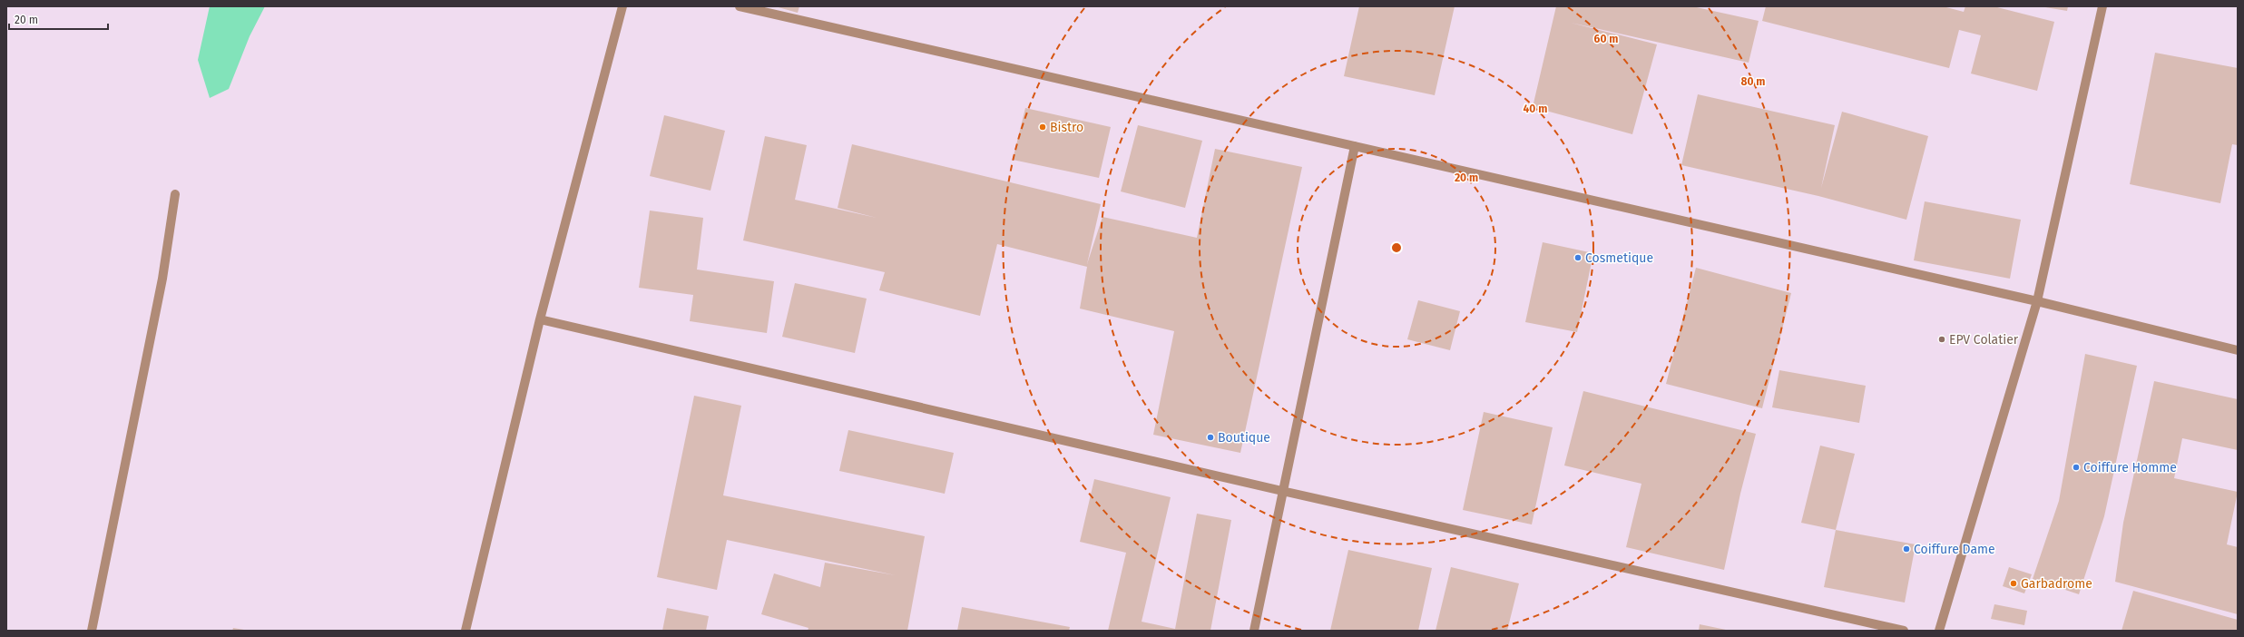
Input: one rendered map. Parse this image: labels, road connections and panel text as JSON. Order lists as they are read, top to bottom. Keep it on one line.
{"places":["Bistro","Cosmetique","EPV Colatier","Boutique","Coiffure Homme","Coiffure Dame","Garbadrome"],"scale_bar":"20 m","rings":["60 m","80 m","40 m","20 m"]}
